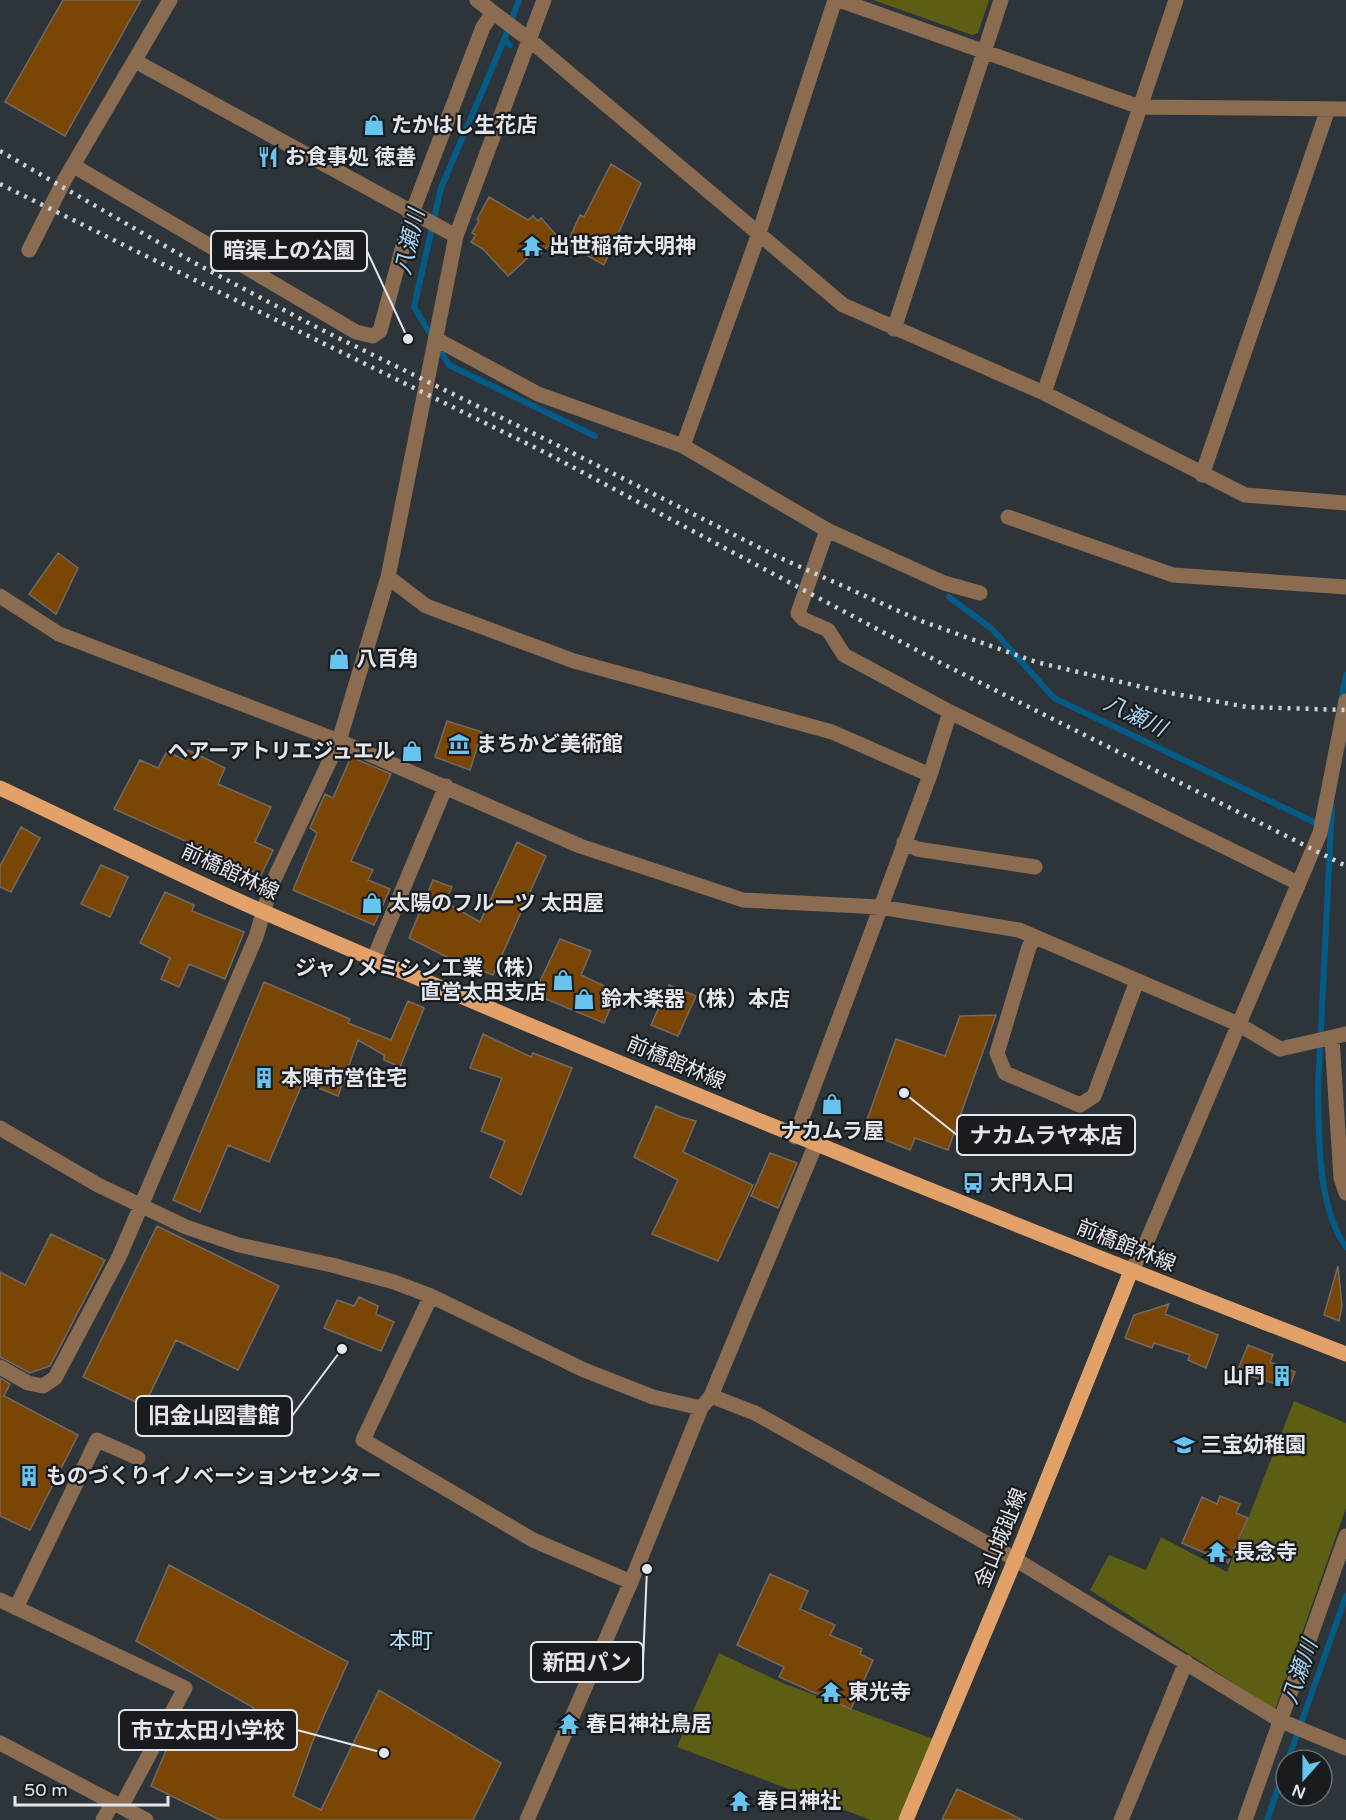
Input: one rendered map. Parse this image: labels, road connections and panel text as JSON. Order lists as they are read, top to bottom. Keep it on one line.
{"streets":{"main road":["前橋館林線","金山城趾線"]},"crossings":[["前橋館林線","金山城趾線"]],"districts":["本町"],"water":["八瀬川"],"places":{"shop":["たかはし生花店","八百角","ヘアーアトリエジュエル","太陽のフルーツ 太田屋","ジャノメミシン工業（株） 直営太田支店","鈴木楽器（株）本店","ナカムラ屋"],"restaurant":["お食事処 徳善"],"temple":["出世稲荷大明神","長念寺","東光寺","春日神社鳥居","春日神社"],"other":["暗渠上の公園","ナカムラヤ本店","旧金山図書館","新田パン","市立太田小学校"],"museum":["まちかど美術館"],"building":["本陣市営住宅","山門","ものづくりイノベーションセンター"],"bus stop":["大門入口"],"school or university":["三宝幼稚園"]},"scale_bar":"50 m","north":"bottom"}
